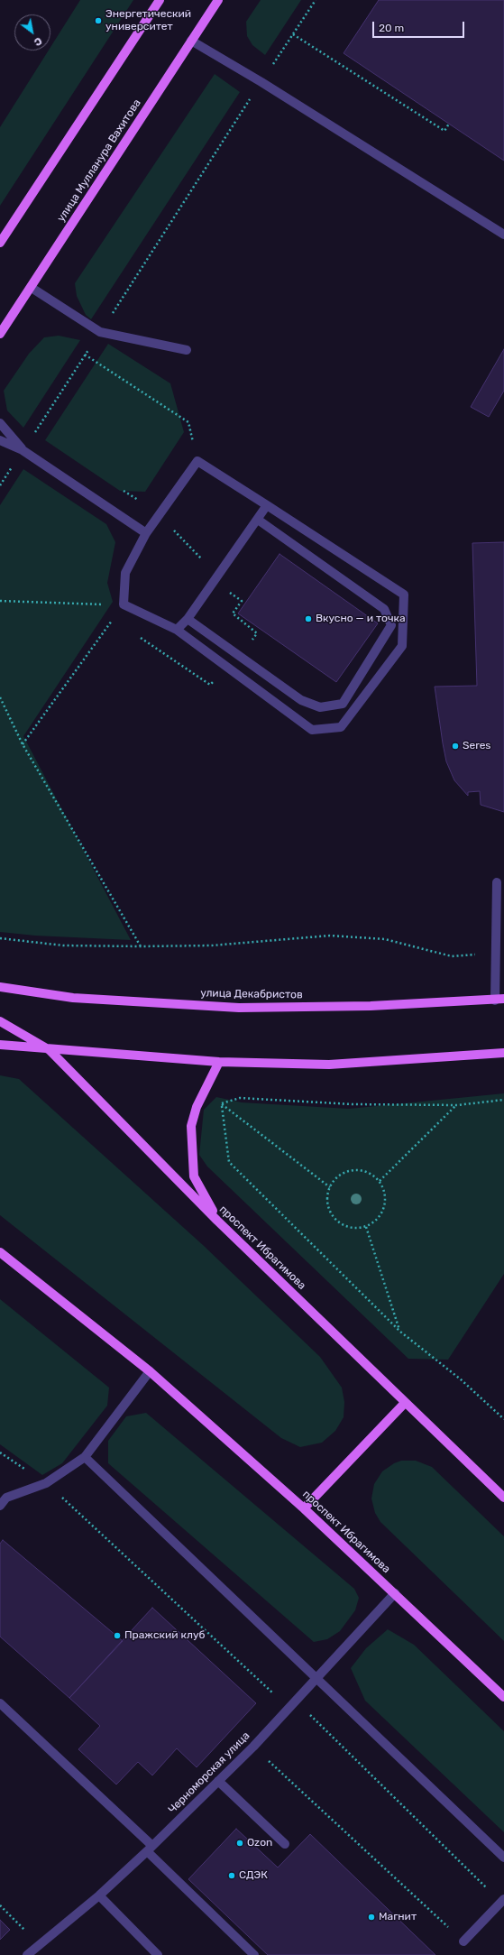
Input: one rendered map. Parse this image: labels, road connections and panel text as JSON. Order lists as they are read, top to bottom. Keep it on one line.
{"streets":{"main road":["улица Мулланура Вахитова","улица Декабристов","проспект Ибрагимова"],"street":["Черноморская улица"]},"crossings":[["проспект Ибрагимова","Черноморская улица"]],"places":["Энергетический университет","Вкусно — и точка","Seres","Пражский клуб","Ozon","СДЭК","Магнит"],"scale_bar":"20 m","north":"bottom right"}
